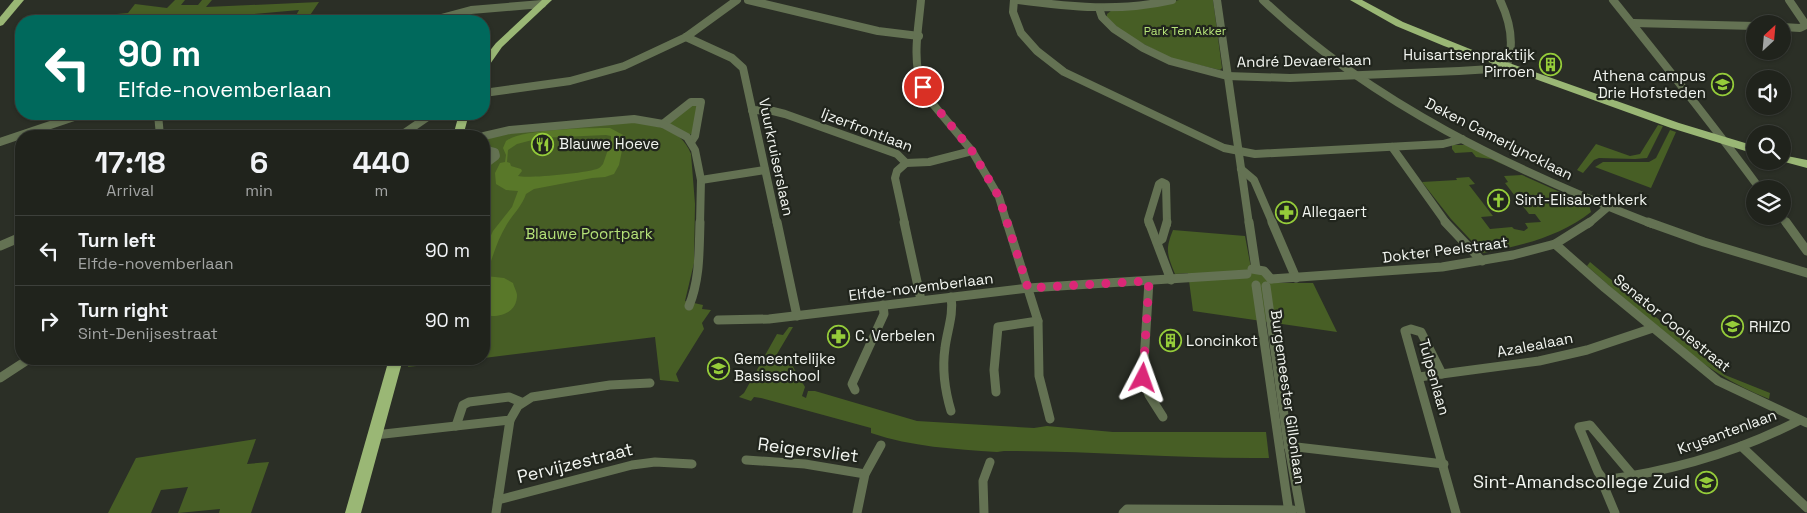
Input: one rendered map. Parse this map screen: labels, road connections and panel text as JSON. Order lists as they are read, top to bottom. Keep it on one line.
{"streets":{"street":["André Devaerelaan","Ijzerfrontlaan","Deken Camerlyncklaan","Vuurkruiserslaan","Dokter Peelstraat","Elfde-novemberlaan","Senator Coolestraat","Azalealaan","Tulpenlaan","Burgemeester Gillonlaan","Krysantenlaan","Reigersvliet","Pervijzestraat"]},"crossings":[["André Devaerelaan","Deken Camerlyncklaan"],["Ijzerfrontlaan","Vuurkruiserslaan"],["Deken Camerlyncklaan","Dokter Peelstraat"],["Vuurkruiserslaan","Elfde-novemberlaan"],["Dokter Peelstraat","Senator Coolestraat"],["Dokter Peelstraat","Burgemeester Gillonlaan"],["Senator Coolestraat","Azalealaan"],["Senator Coolestraat","Krysantenlaan"],["Azalealaan","Tulpenlaan"]],"parks":["Park Ten Akker","Blauwe Poortpark"],"places":{"building":["Huisartsenpraktijk Pirroen","Loncinkot"],"school or university":["Athena campus Drie Hofsteden","RHIZO","Gemeentelijke Basisschool","Sint-Amandscollege Zuid"],"restaurant":["Blauwe Hoeve"],"church":["Sint-Elisabethkerk"],"pharmacy":["Allegaert","C. Verbelen"]},"north":"top right","page":{"turn":["90 m","Elfde-novemberlaan"],"eta":["17:18","Arrival","6","min","440","m"],"list":[{"name":"Turn left","note":"Elfde-novemberlaan","value":"90 m"},{"name":"Turn right","note":"Sint-Denijsestraat","value":"90 m"}]}}
